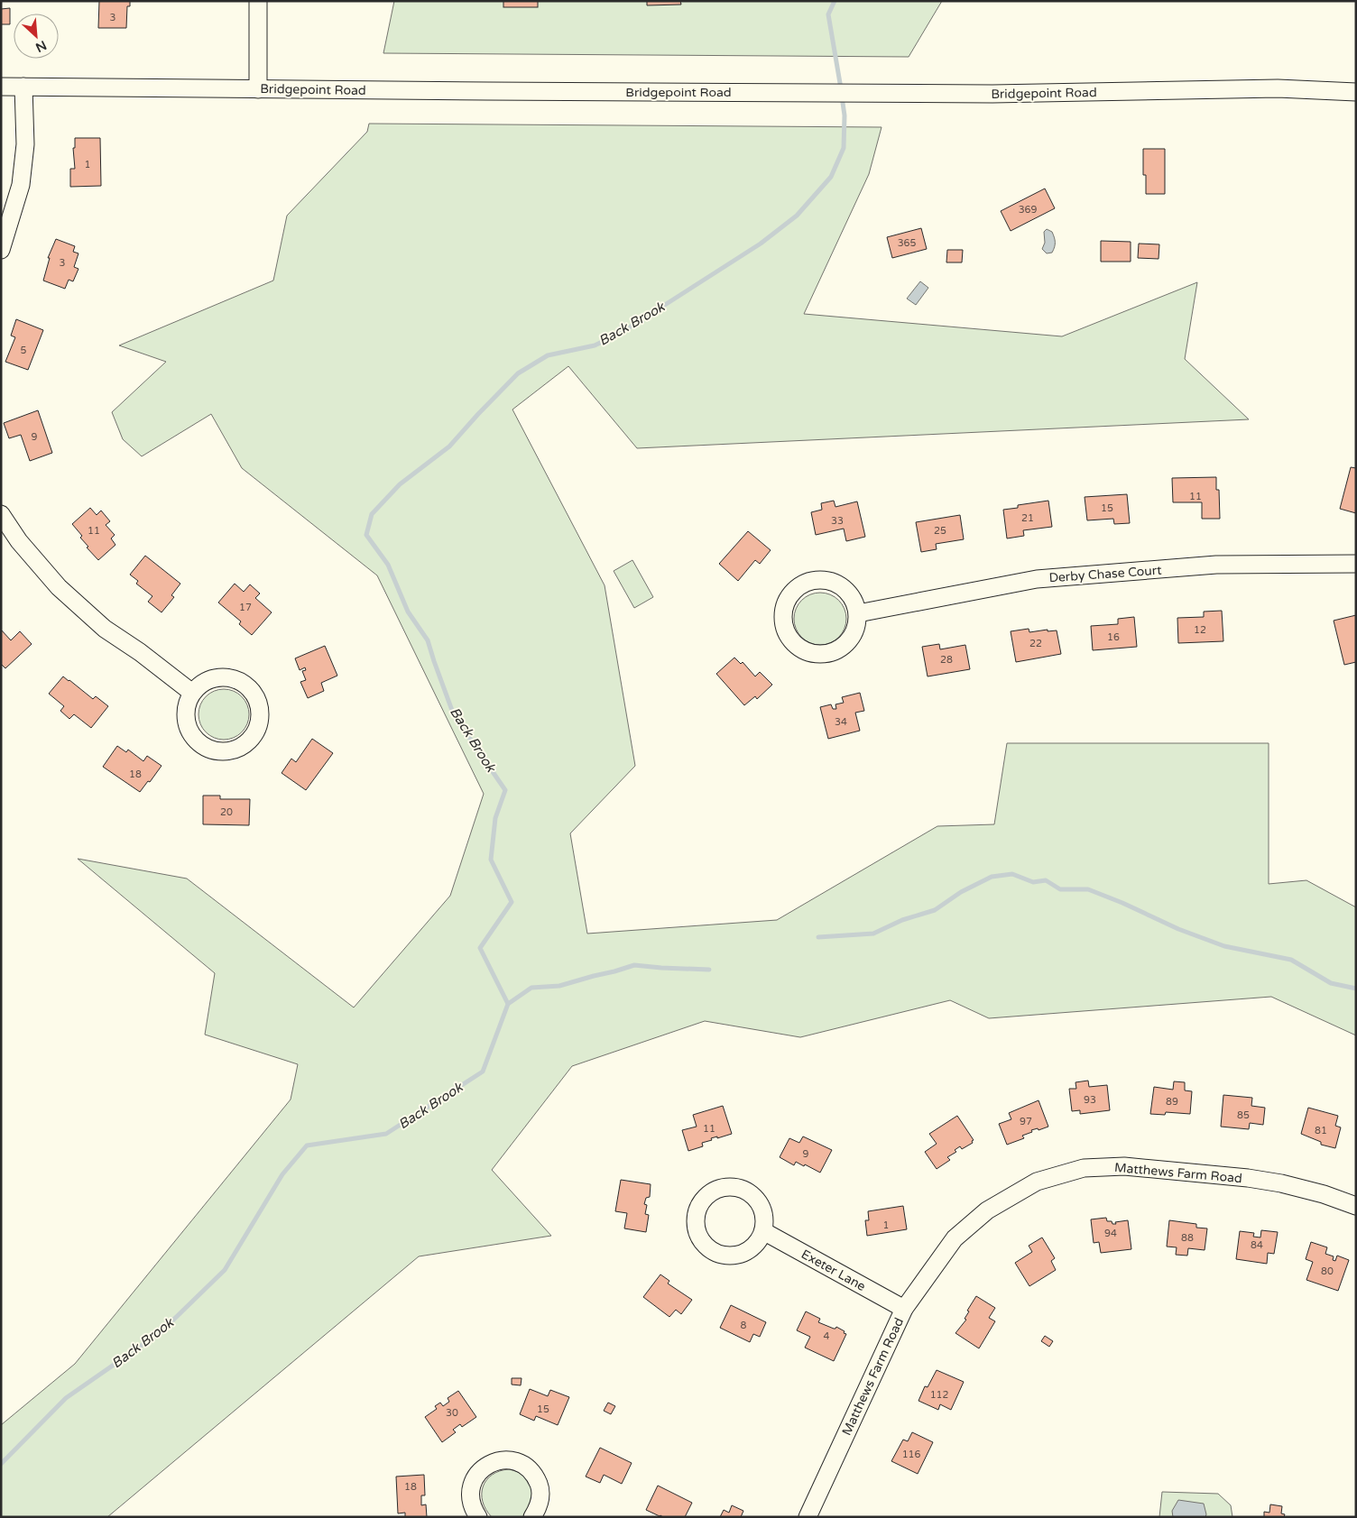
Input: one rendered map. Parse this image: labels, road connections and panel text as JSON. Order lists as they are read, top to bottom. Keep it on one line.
{"streets":{"street":["Bridgepoint Road","Derby Chase Court","Matthews Farm Road","Exeter Lane"]},"crossings":[["Matthews Farm Road","Exeter Lane"]],"water":["Back Brook"],"house_numbers":["3","1","369","365","3","5","9","11","15","21","33","11","25","17","12","16","22","28","34","18","20","93","89","85","97","11","81","9","1","94","88","84","80","8","4","112","15","30","116","18"],"north":"bottom right"}
